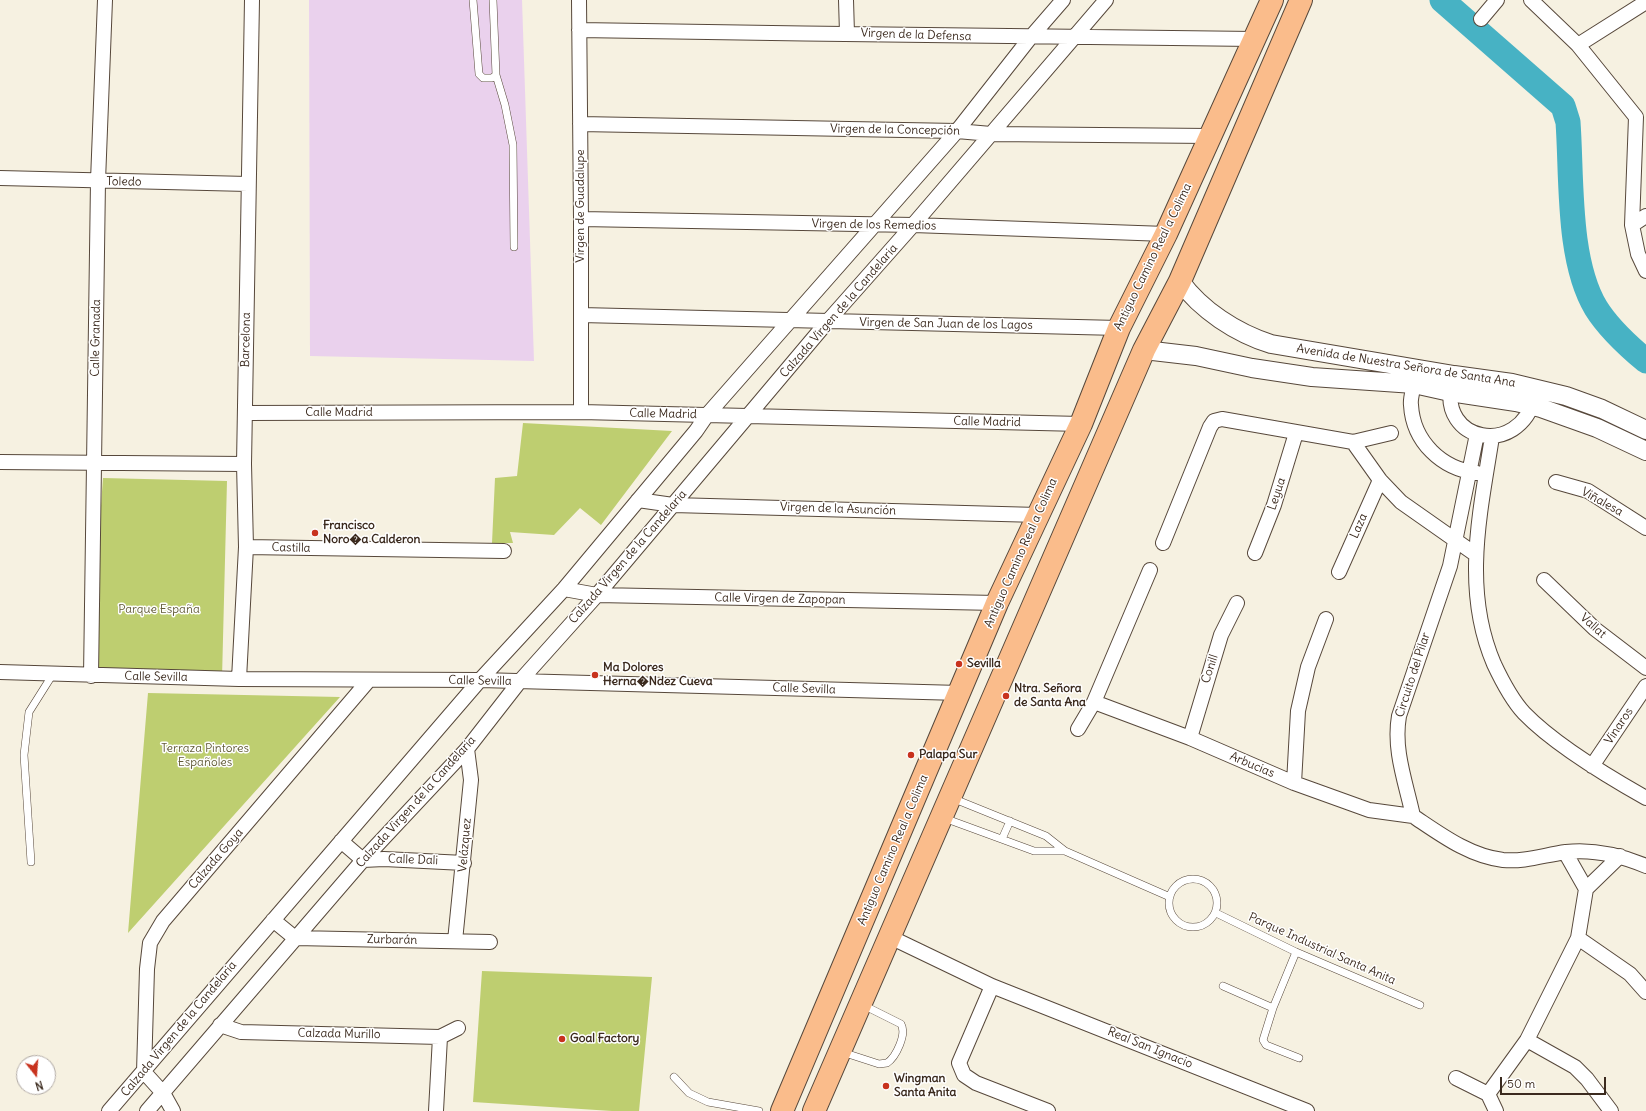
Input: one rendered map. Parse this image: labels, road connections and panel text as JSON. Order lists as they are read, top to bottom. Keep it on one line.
{"streets":{"main road":["Antiguo Camino Real a Colima"],"street":["Virgen de la Defensa","Virgen de la Concepción","Toledo","Virgen de Guadalupe","Virgen de los Remedios","Calzada Virgen de la Candelaria","Virgen de San Juan de los Lagos","Calle Granada","Barcelona","Avenida de Nuestra Señora de Santa Ana","Calle Madrid","Leyua","Viñalesa","Virgen de la Asunción","Laza","Castilla","Calle Virgen de Zapopan","Vallat","Conill","Circuito del Pilar","Calle Sevilla","Vinaros","Arbucias","Velázquez","Calzada Goya","Calle Dali","Zurbarán","Calzada Murillo","Real San Ignacio"],"lane":["Parque Industrial Santa Anita"]},"crossings":[["Virgen de la Defensa","Virgen de Guadalupe"],["Virgen de la Defensa","Antiguo Camino Real a Colima"],["Virgen de la Defensa","Calzada Virgen de la Candelaria"],["Virgen de la Concepción","Virgen de Guadalupe"],["Virgen de la Concepción","Antiguo Camino Real a Colima"],["Virgen de la Concepción","Calzada Virgen de la Candelaria"],["Toledo","Calle Granada"],["Toledo","Barcelona"],["Virgen de Guadalupe","Virgen de los Remedios"],["Virgen de Guadalupe","Virgen de San Juan de los Lagos"],["Virgen de Guadalupe","Calle Madrid"],["Virgen de los Remedios","Antiguo Camino Real a Colima"],["Virgen de los Remedios","Calzada Virgen de la Candelaria"],["Antiguo Camino Real a Colima","Virgen de San Juan de los Lagos"],["Antiguo Camino Real a Colima","Calle Madrid"],["Antiguo Camino Real a Colima","Virgen de la Asunción"],["Antiguo Camino Real a Colima","Calle Virgen de Zapopan"],["Antiguo Camino Real a Colima","Calle Sevilla"],["Calzada Virgen de la Candelaria","Virgen de San Juan de los Lagos"],["Calzada Virgen de la Candelaria","Calle Madrid"],["Calzada Virgen de la Candelaria","Virgen de la Asunción"],["Calzada Virgen de la Candelaria","Calle Virgen de Zapopan"],["Calzada Virgen de la Candelaria","Calle Sevilla"],["Calzada Virgen de la Candelaria","Velázquez"],["Calzada Virgen de la Candelaria","Calzada Goya"],["Calzada Virgen de la Candelaria","Calle Dali"],["Calzada Virgen de la Candelaria","Zurbarán"],["Calzada Virgen de la Candelaria","Calzada Murillo"],["Calle Granada","Calle Sevilla"],["Barcelona","Calle Madrid"],["Barcelona","Castilla"],["Barcelona","Calle Sevilla"],["Conill","Arbucias"],["Circuito del Pilar","Arbucias"],["Calle Sevilla","Calzada Goya"],["Velázquez","Calle Dali"],["Velázquez","Zurbarán"]],"parks":["Parque España","Terraza Pintores Españoles"],"places":["Francisco Noro�a Calderon","Sevilla","Ma Dolores Herna�Ndez Cueva","Ntra. Señora de Santa Ana","Palapa Sur","Goal Factory","Wingman Santa Anita"],"scale_bar":"50 m","north":"bottom"}
